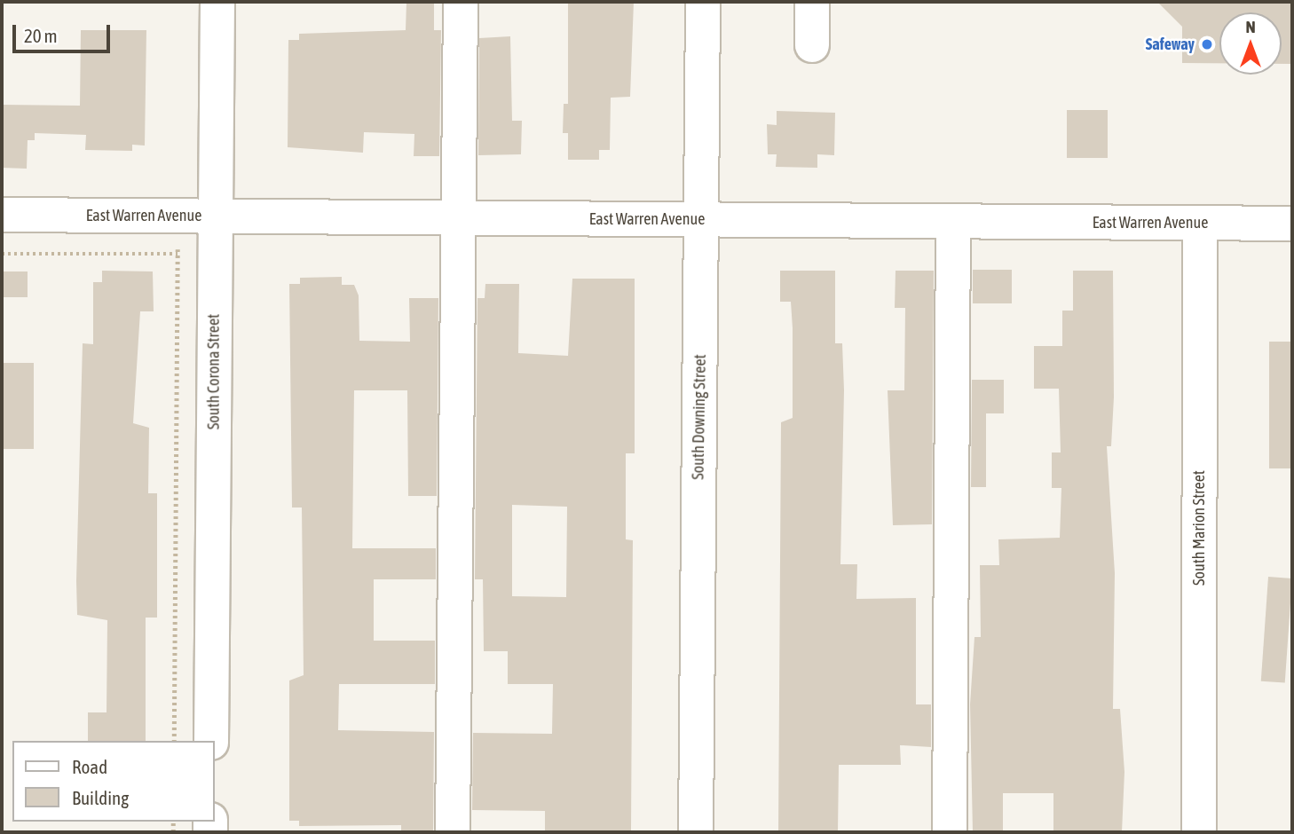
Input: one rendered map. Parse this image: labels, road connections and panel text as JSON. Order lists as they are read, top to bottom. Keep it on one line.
{"streets":{"street":["East Warren Avenue","South Corona Street","South Downing Street","South Marion Street"]},"crossings":[["East Warren Avenue","South Corona Street"],["East Warren Avenue","South Downing Street"],["East Warren Avenue","South Marion Street"]],"places":["Safeway"],"legend":["Road","Building"],"scale_bar":"20 m","north":"top"}
